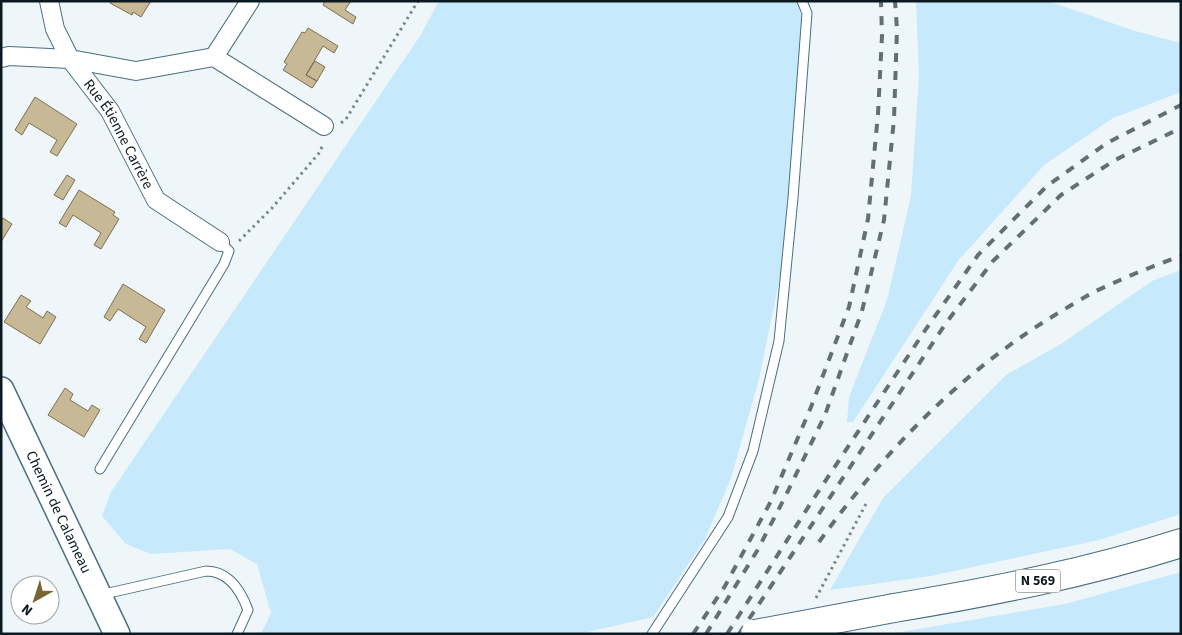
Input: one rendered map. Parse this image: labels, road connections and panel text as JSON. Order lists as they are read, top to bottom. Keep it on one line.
{"streets":{"main road":["Chemin de Calameau","N 569"],"street":["Rue Étienne Carrère"]},"north":"bottom left"}
